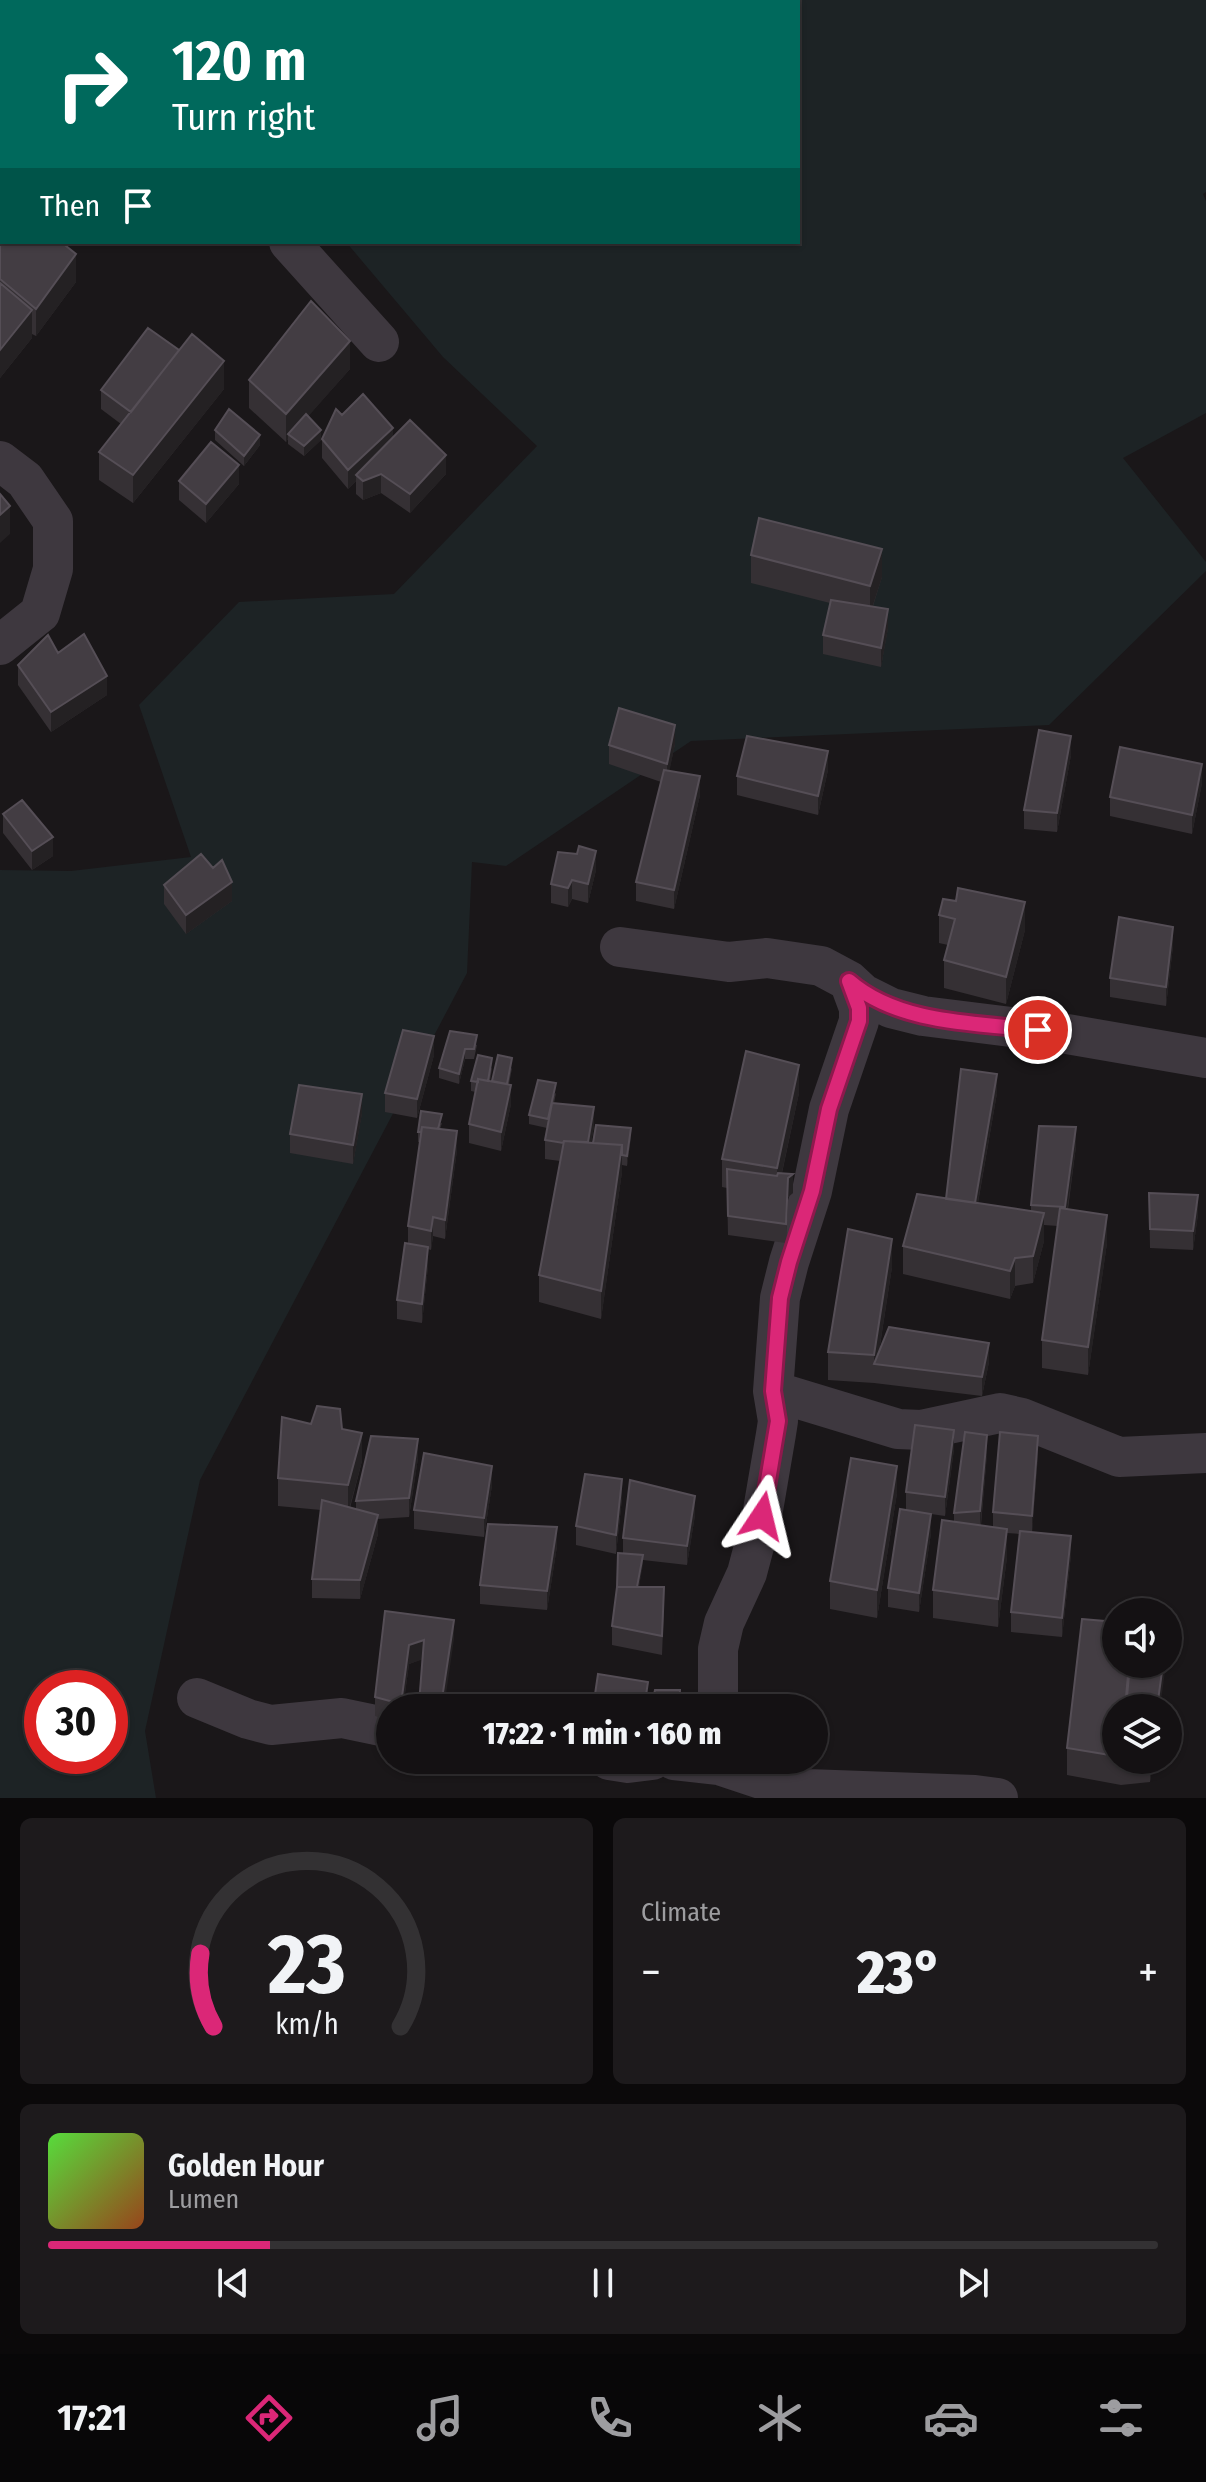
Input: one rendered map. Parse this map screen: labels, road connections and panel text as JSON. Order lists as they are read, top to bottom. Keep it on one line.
{"page":{"turn":["120 m","Turn right"],"then":"Then","limit":"30","trip":"17:22 · 1 min · 160 m","tile":"Climate","heat":["−","23°","+"],"song":["Golden Hour","Lumen"],"tabs":"17:21","gauge":["23","km/h"]}}
